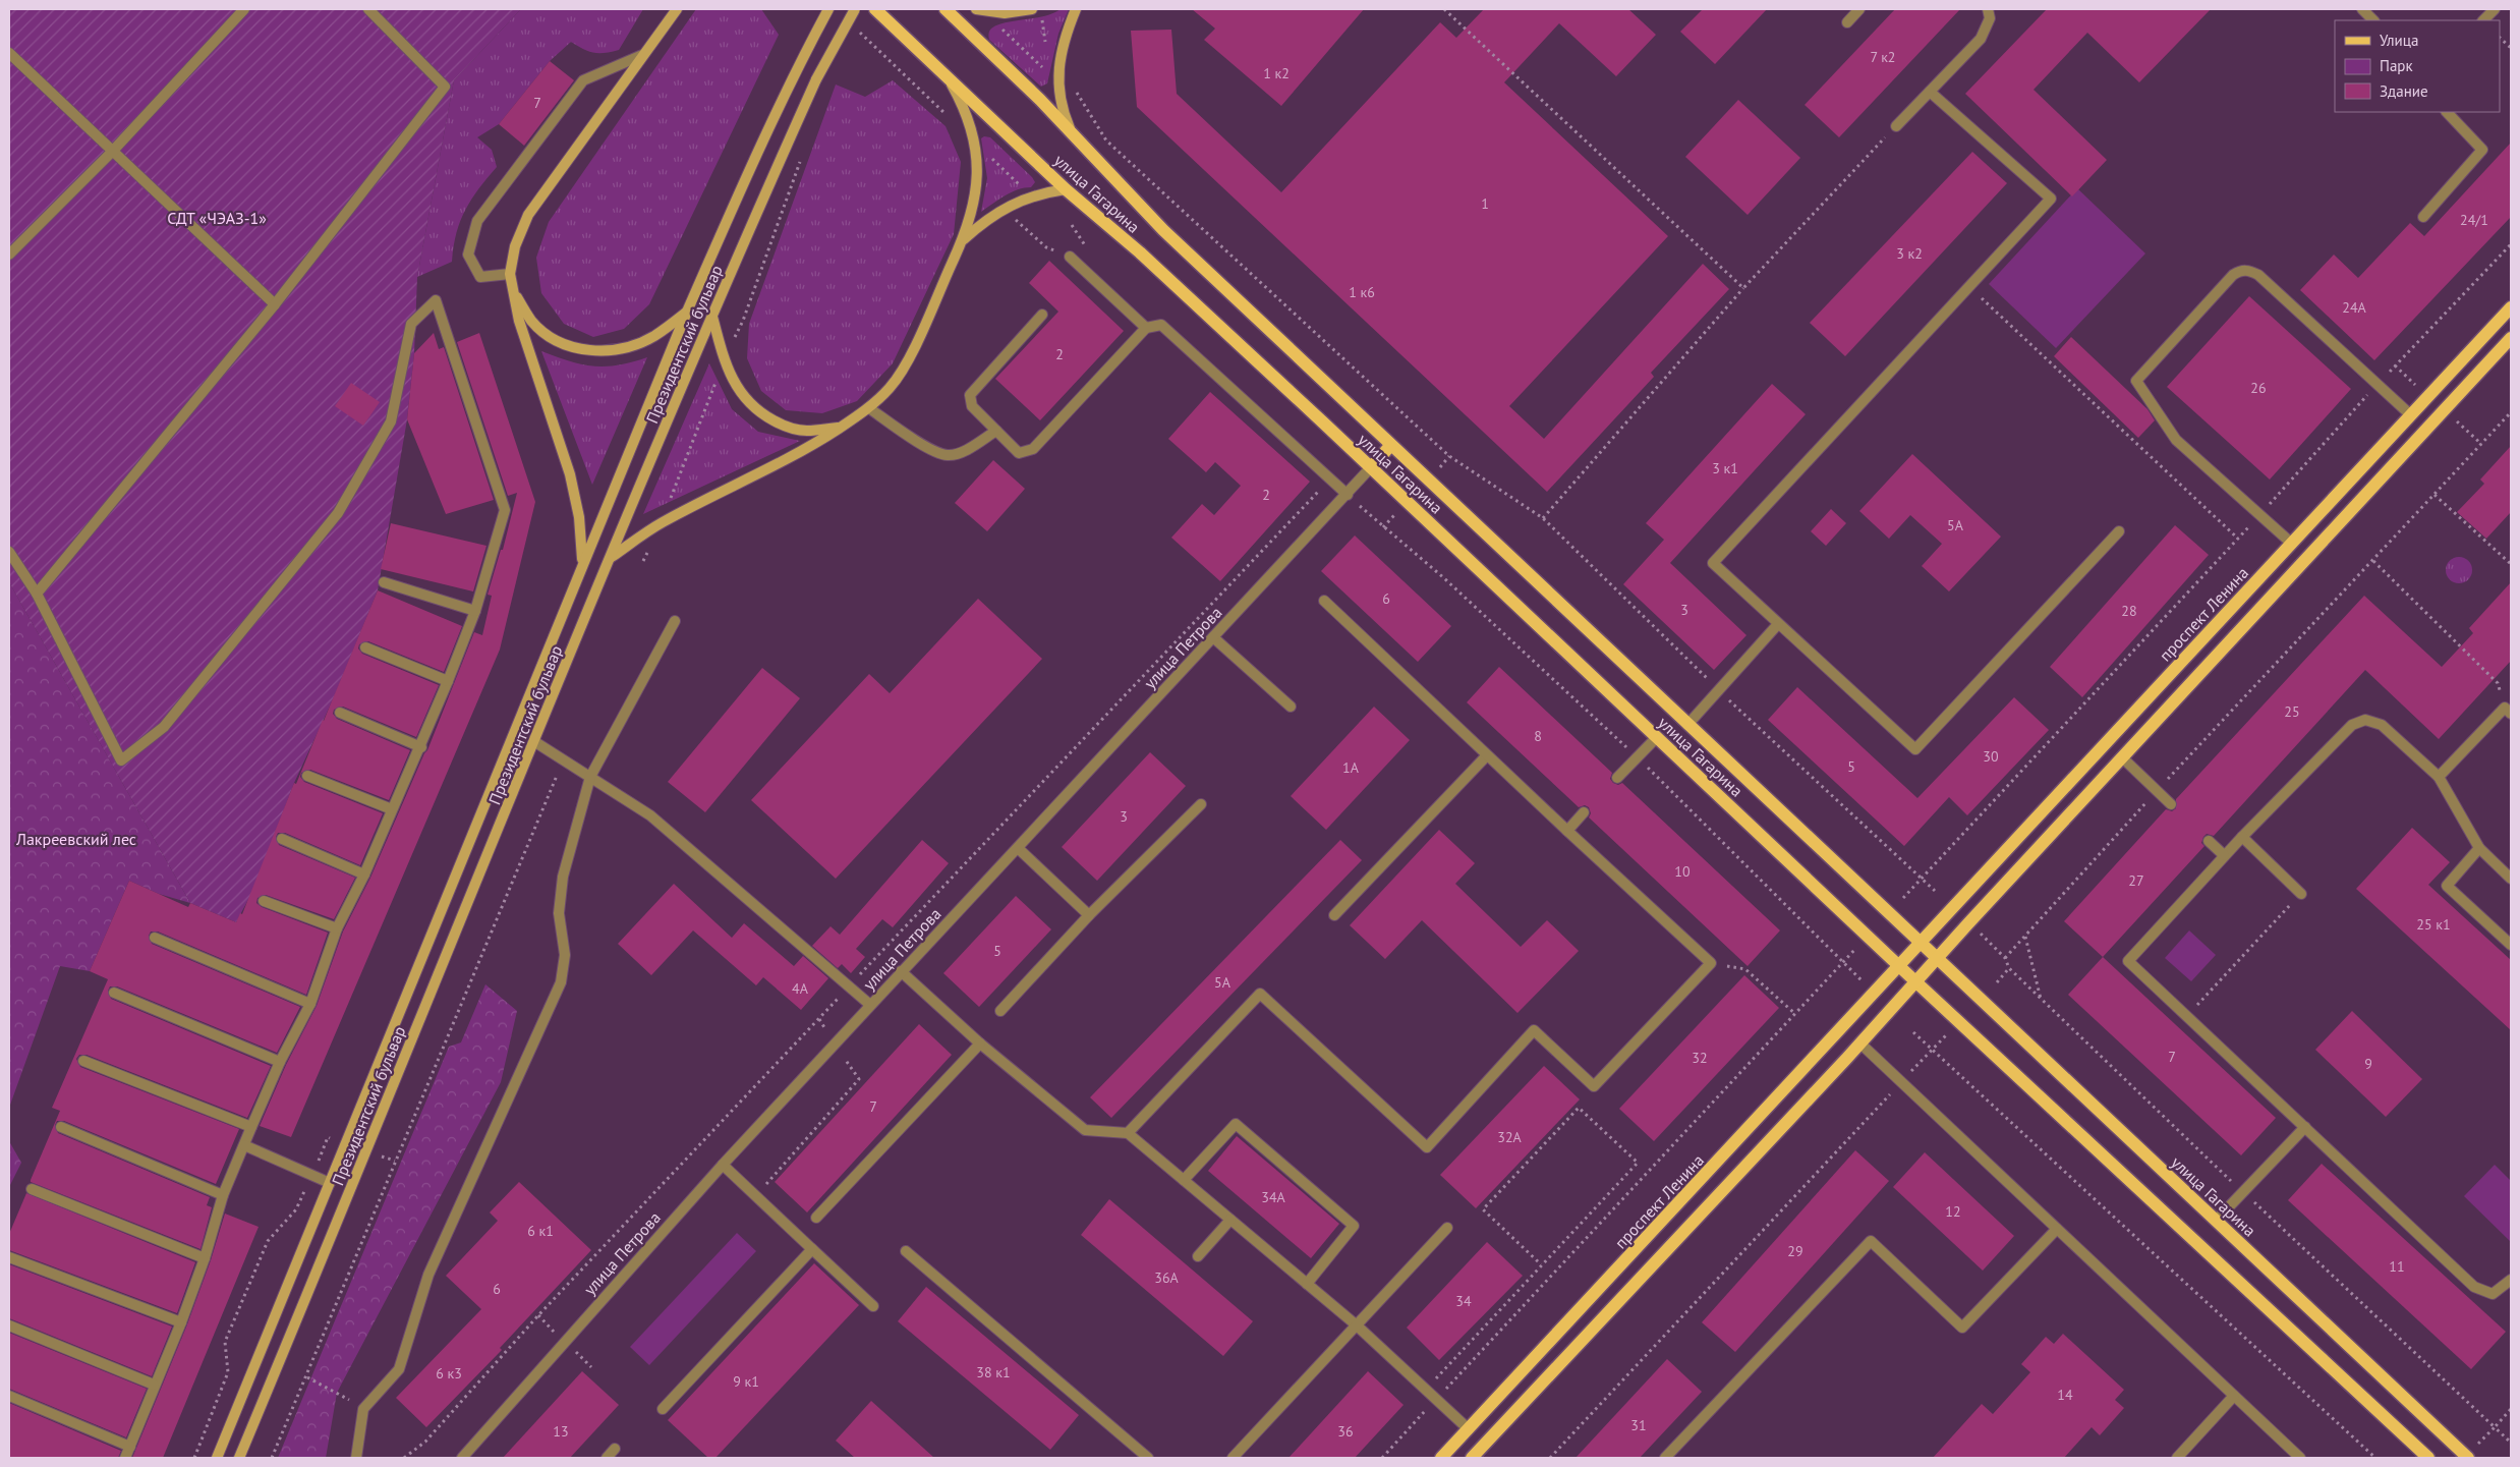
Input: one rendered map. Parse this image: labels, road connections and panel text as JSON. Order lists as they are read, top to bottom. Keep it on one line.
{"streets":{"main road":["улица Гагарина","Президентский бульвар","проспект Ленина"],"street":["улица Петрова"]},"crossings":[["улица Гагарина","проспект Ленина"],["улица Гагарина","улица Петрова"]],"parks":["СДТ «ЧЭАЗ-1»","Лакреевский лес"],"house_numbers":["7 к2","1 к2","7","1","24/1","3 к2","1 к6","24А","2","26","3 к1","2","5А","6","3","28","25","8","30","5","1А","3","10","27","25 к1","5","5А","4А","7","32","9","7","32А","34А","12","6 к1","29","11","36А","6","34","38 к1","6 к3","9 к1","14","31","13","36"],"legend":["Улица","Парк","Здание"]}
